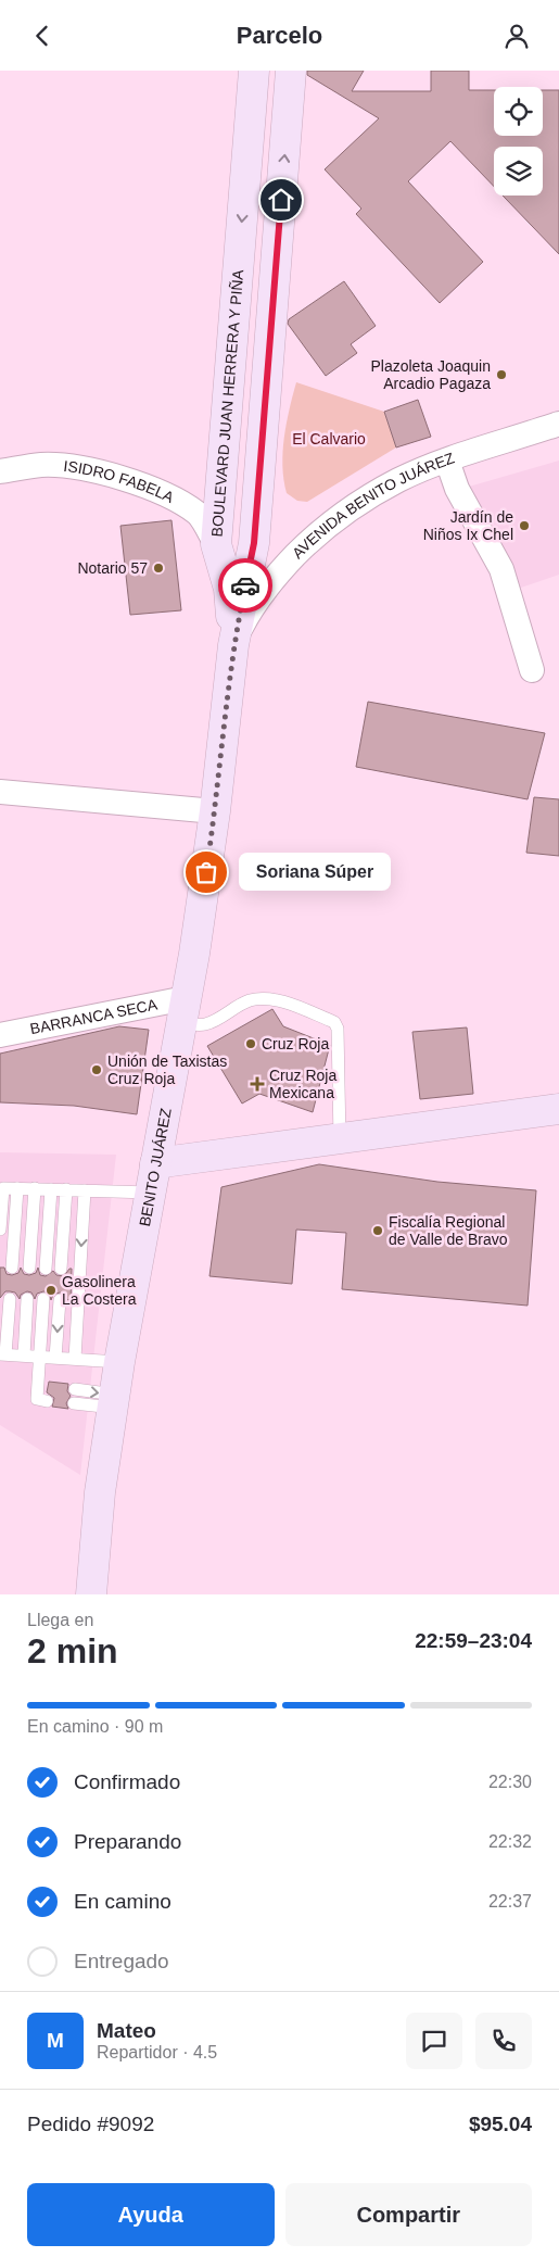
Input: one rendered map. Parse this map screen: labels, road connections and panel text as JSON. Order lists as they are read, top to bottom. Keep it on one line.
{"streets":{"main road":["BOULEVARD JUAN HERRERA Y PIÑA","BENITO JUÁREZ"],"street":["ISIDRO FABELA","AVENIDA BENITO JUÁREZ","BARRANCA SECA"]},"crossings":[["BOULEVARD JUAN HERRERA Y PIÑA","ISIDRO FABELA"],["BOULEVARD JUAN HERRERA Y PIÑA","AVENIDA BENITO JUÁREZ"],["BOULEVARD JUAN HERRERA Y PIÑA","BENITO JUÁREZ"],["AVENIDA BENITO JUÁREZ","BENITO JUÁREZ"],["BARRANCA SECA","BENITO JUÁREZ"]],"parks":["El Calvario"],"places":{"other":["Plazoleta Joaquin Arcadio Pagaza","Jardín de Niños Ix Chel","Notario 57","Soriana Súper","Cruz Roja","Unión de Taxistas Cruz Roja","Fiscalía Regional de Valle de Bravo","Gasolinera La Costera"],"health":["Cruz Roja Mexicana"]},"page":{"header":"Parcelo","bubble":"Soriana Súper","heading":["2 min","Llega en","22:59–23:04"],"panel":["Mateo","Repartidor · 4.5","Pedido #9092","$95.04"],"bar":"En camino · 90 m","list":[["Confirmado","22:30"],["Preparando","22:32"],["En camino","22:37"],"Entregado"],"round":"M","buttons":["Ayuda","Compartir"]}}
